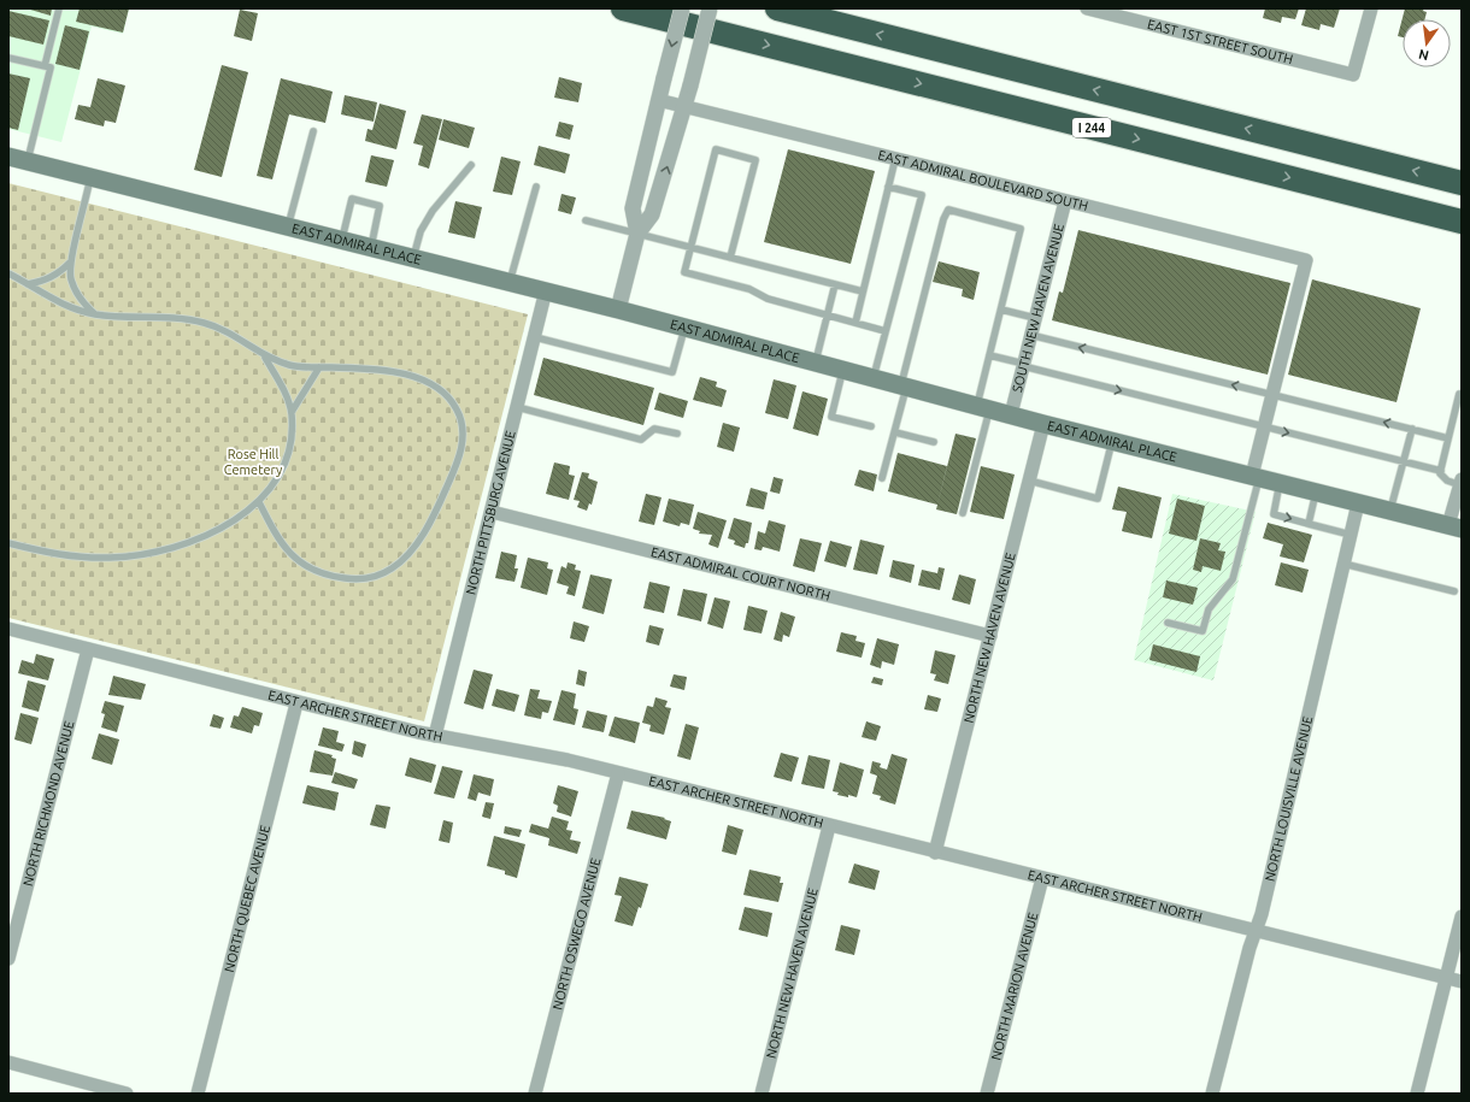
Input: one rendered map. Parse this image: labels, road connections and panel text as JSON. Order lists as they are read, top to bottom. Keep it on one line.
{"streets":{"highway":["I 244"],"main road":["EAST ADMIRAL PLACE"],"street":["EAST 1ST STREET SOUTH","EAST ADMIRAL BOULEVARD SOUTH","SOUTH NEW HAVEN AVENUE","NORTH PITTSBURG AVENUE","EAST ADMIRAL COURT NORTH","NORTH NEW HAVEN AVENUE","EAST ARCHER STREET NORTH","NORTH LOUISVILLE AVENUE","NORTH RICHMOND AVENUE","NORTH QUEBEC AVENUE","NORTH OSWEGO AVENUE","NORTH MARION AVENUE"]},"crossings":[["EAST ADMIRAL BOULEVARD SOUTH","SOUTH NEW HAVEN AVENUE"],["EAST ADMIRAL PLACE","SOUTH NEW HAVEN AVENUE"],["EAST ADMIRAL PLACE","NORTH PITTSBURG AVENUE"],["EAST ADMIRAL PLACE","NORTH NEW HAVEN AVENUE"],["EAST ADMIRAL PLACE","NORTH LOUISVILLE AVENUE"],["NORTH PITTSBURG AVENUE","EAST ADMIRAL COURT NORTH"],["NORTH PITTSBURG AVENUE","EAST ARCHER STREET NORTH"],["EAST ADMIRAL COURT NORTH","NORTH NEW HAVEN AVENUE"],["NORTH NEW HAVEN AVENUE","EAST ARCHER STREET NORTH"],["EAST ARCHER STREET NORTH","NORTH LOUISVILLE AVENUE"],["EAST ARCHER STREET NORTH","NORTH RICHMOND AVENUE"],["EAST ARCHER STREET NORTH","NORTH QUEBEC AVENUE"],["EAST ARCHER STREET NORTH","NORTH OSWEGO AVENUE"],["EAST ARCHER STREET NORTH","NORTH MARION AVENUE"]],"parks":["Rose Hill Cemetery"],"north":"bottom"}
